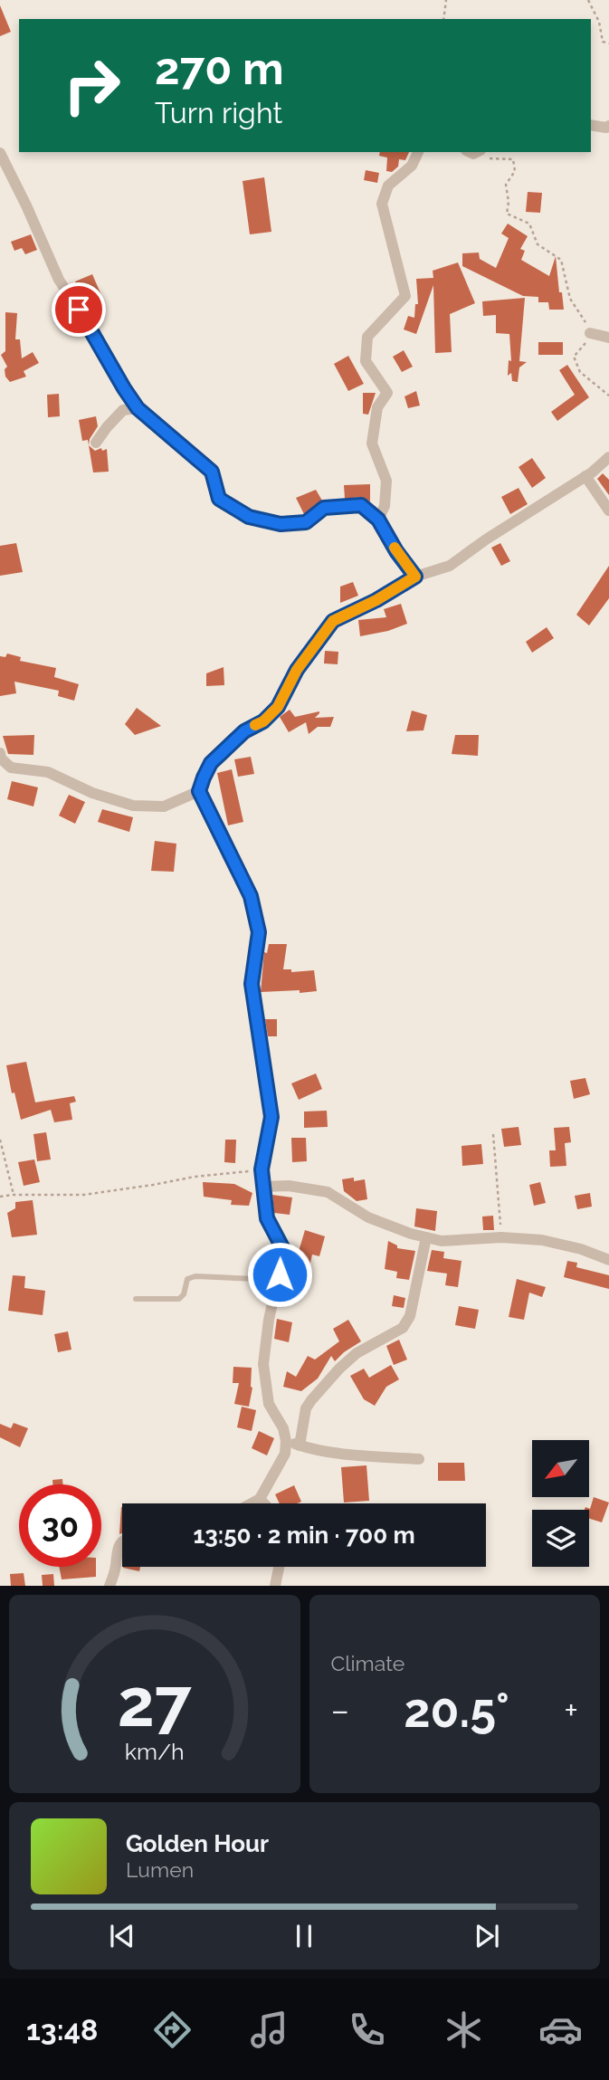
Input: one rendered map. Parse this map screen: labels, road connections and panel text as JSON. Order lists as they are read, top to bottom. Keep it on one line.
{"north":"bottom left","page":{"turn":["270 m","Turn right"],"limit":"30","trip":"13:50 · 2 min · 700 m","tile":"Climate","heat":["−","20.5°","+"],"song":["Golden Hour","Lumen"],"tabs":"13:48","gauge":["27","km/h"]}}
